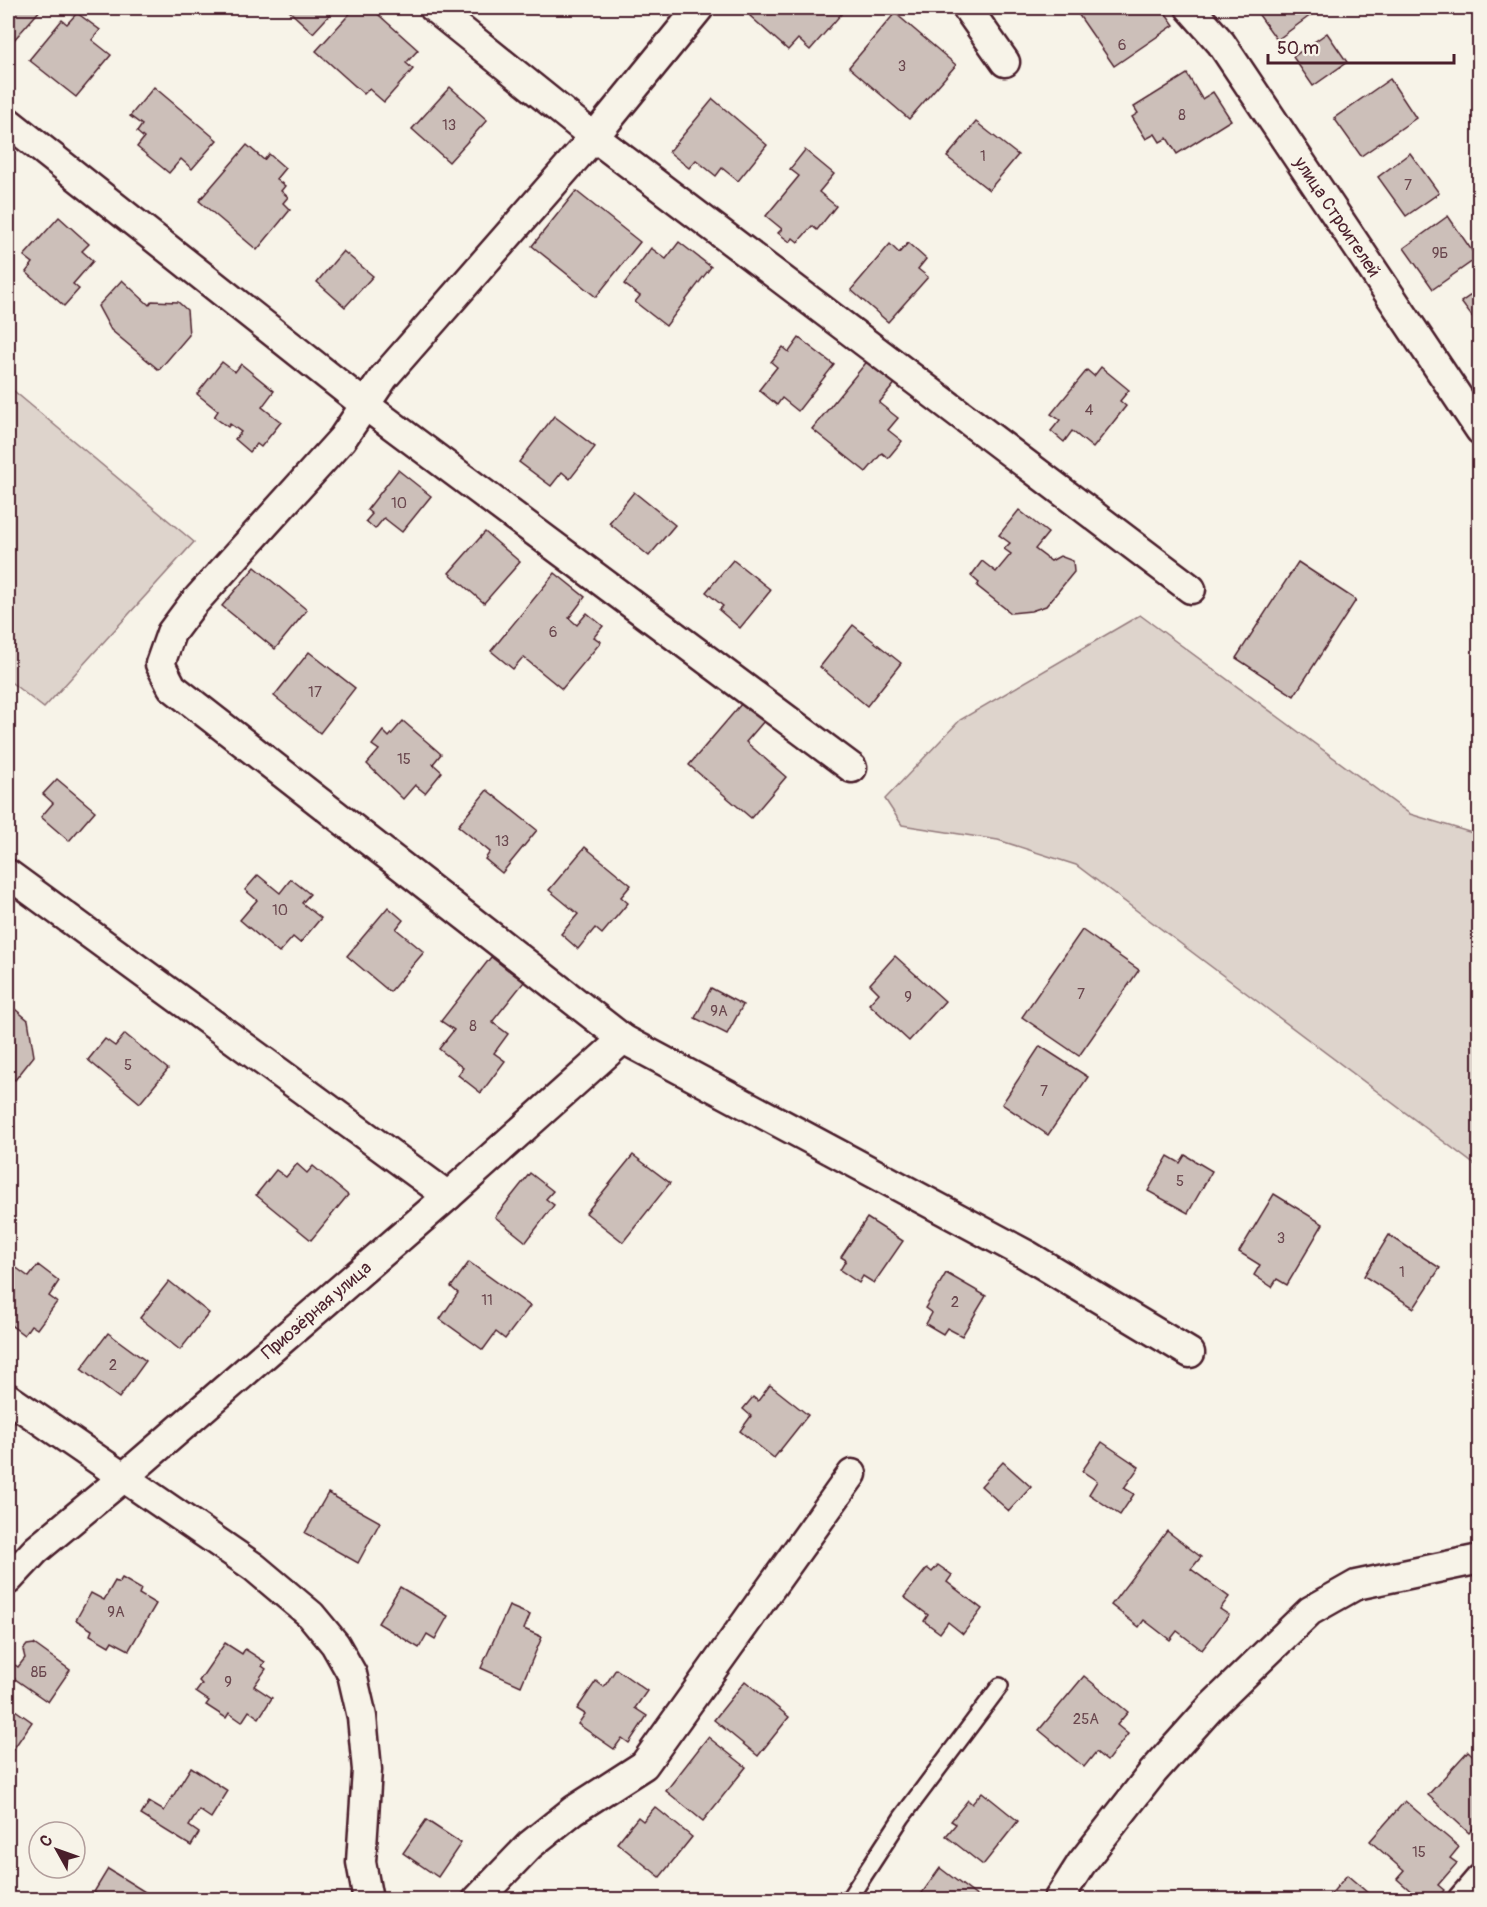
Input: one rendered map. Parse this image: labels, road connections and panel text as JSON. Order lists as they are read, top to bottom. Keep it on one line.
{"streets":{"street":["улица Строителей","Приозёрная улица"]},"house_numbers":["6","3","8","13","1","7","9Б","4","10","6","17","15","13","10","7","9","9А","8","5","7","5","3","1","11","2","2","9А","8Б","9","25А","15"],"scale_bar":"50 m","north":"top left"}
